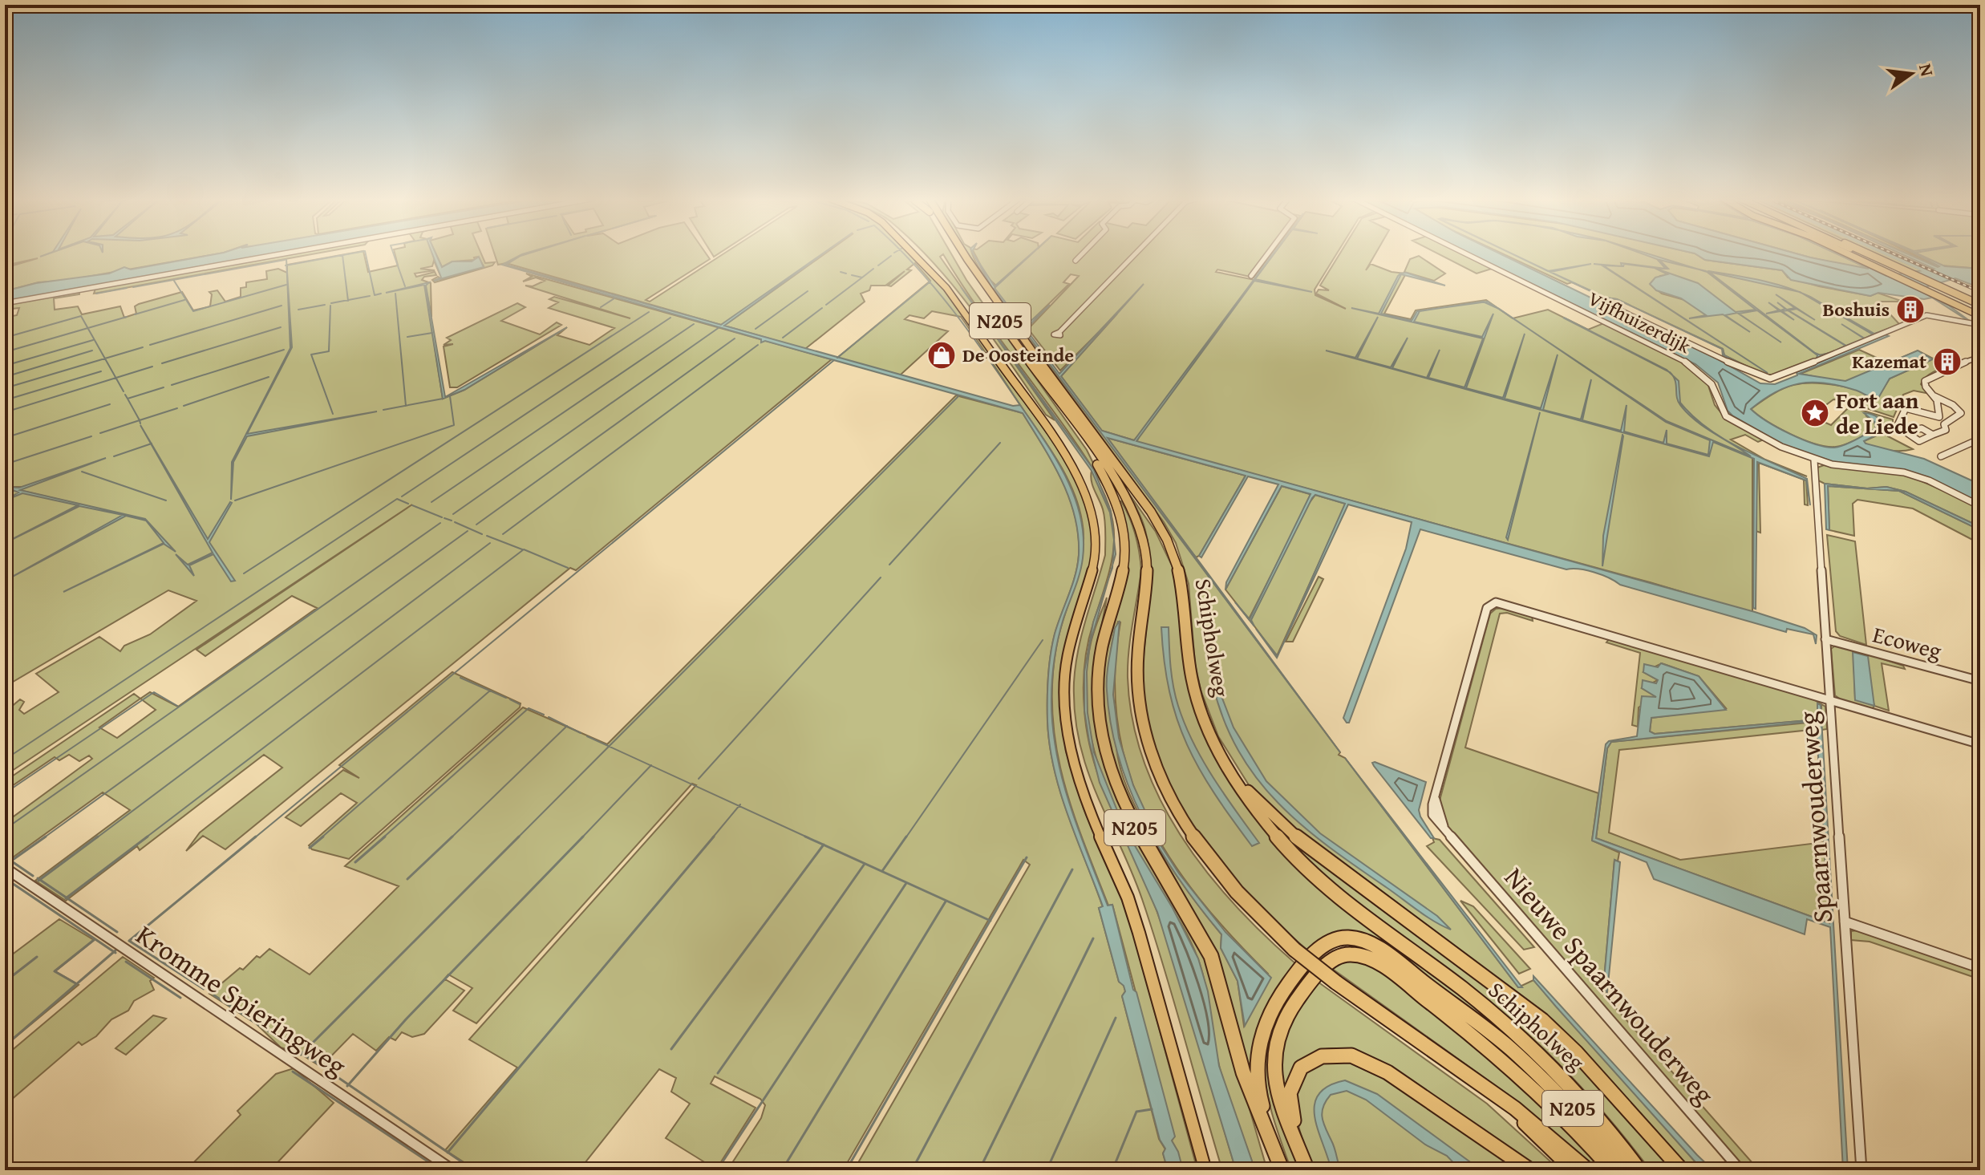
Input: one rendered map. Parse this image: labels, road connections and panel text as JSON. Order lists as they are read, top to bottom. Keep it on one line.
{"streets":{"highway":["N205","Schipholweg"],"street":["Vijfhuizerdijk","Ecoweg","Spaarnwouderweg","Nieuwe Spaarnwouderweg","Kromme Spieringweg"]},"crossings":[["N205","Schipholweg"],["Vijfhuizerdijk","Spaarnwouderweg"],["Ecoweg","Spaarnwouderweg"],["Spaarnwouderweg","Nieuwe Spaarnwouderweg"]],"places":{"building":["Boshuis","Kazemat"],"shop":["De Oosteinde"],"place":["Fort aan de Liede"]},"north":"right"}
